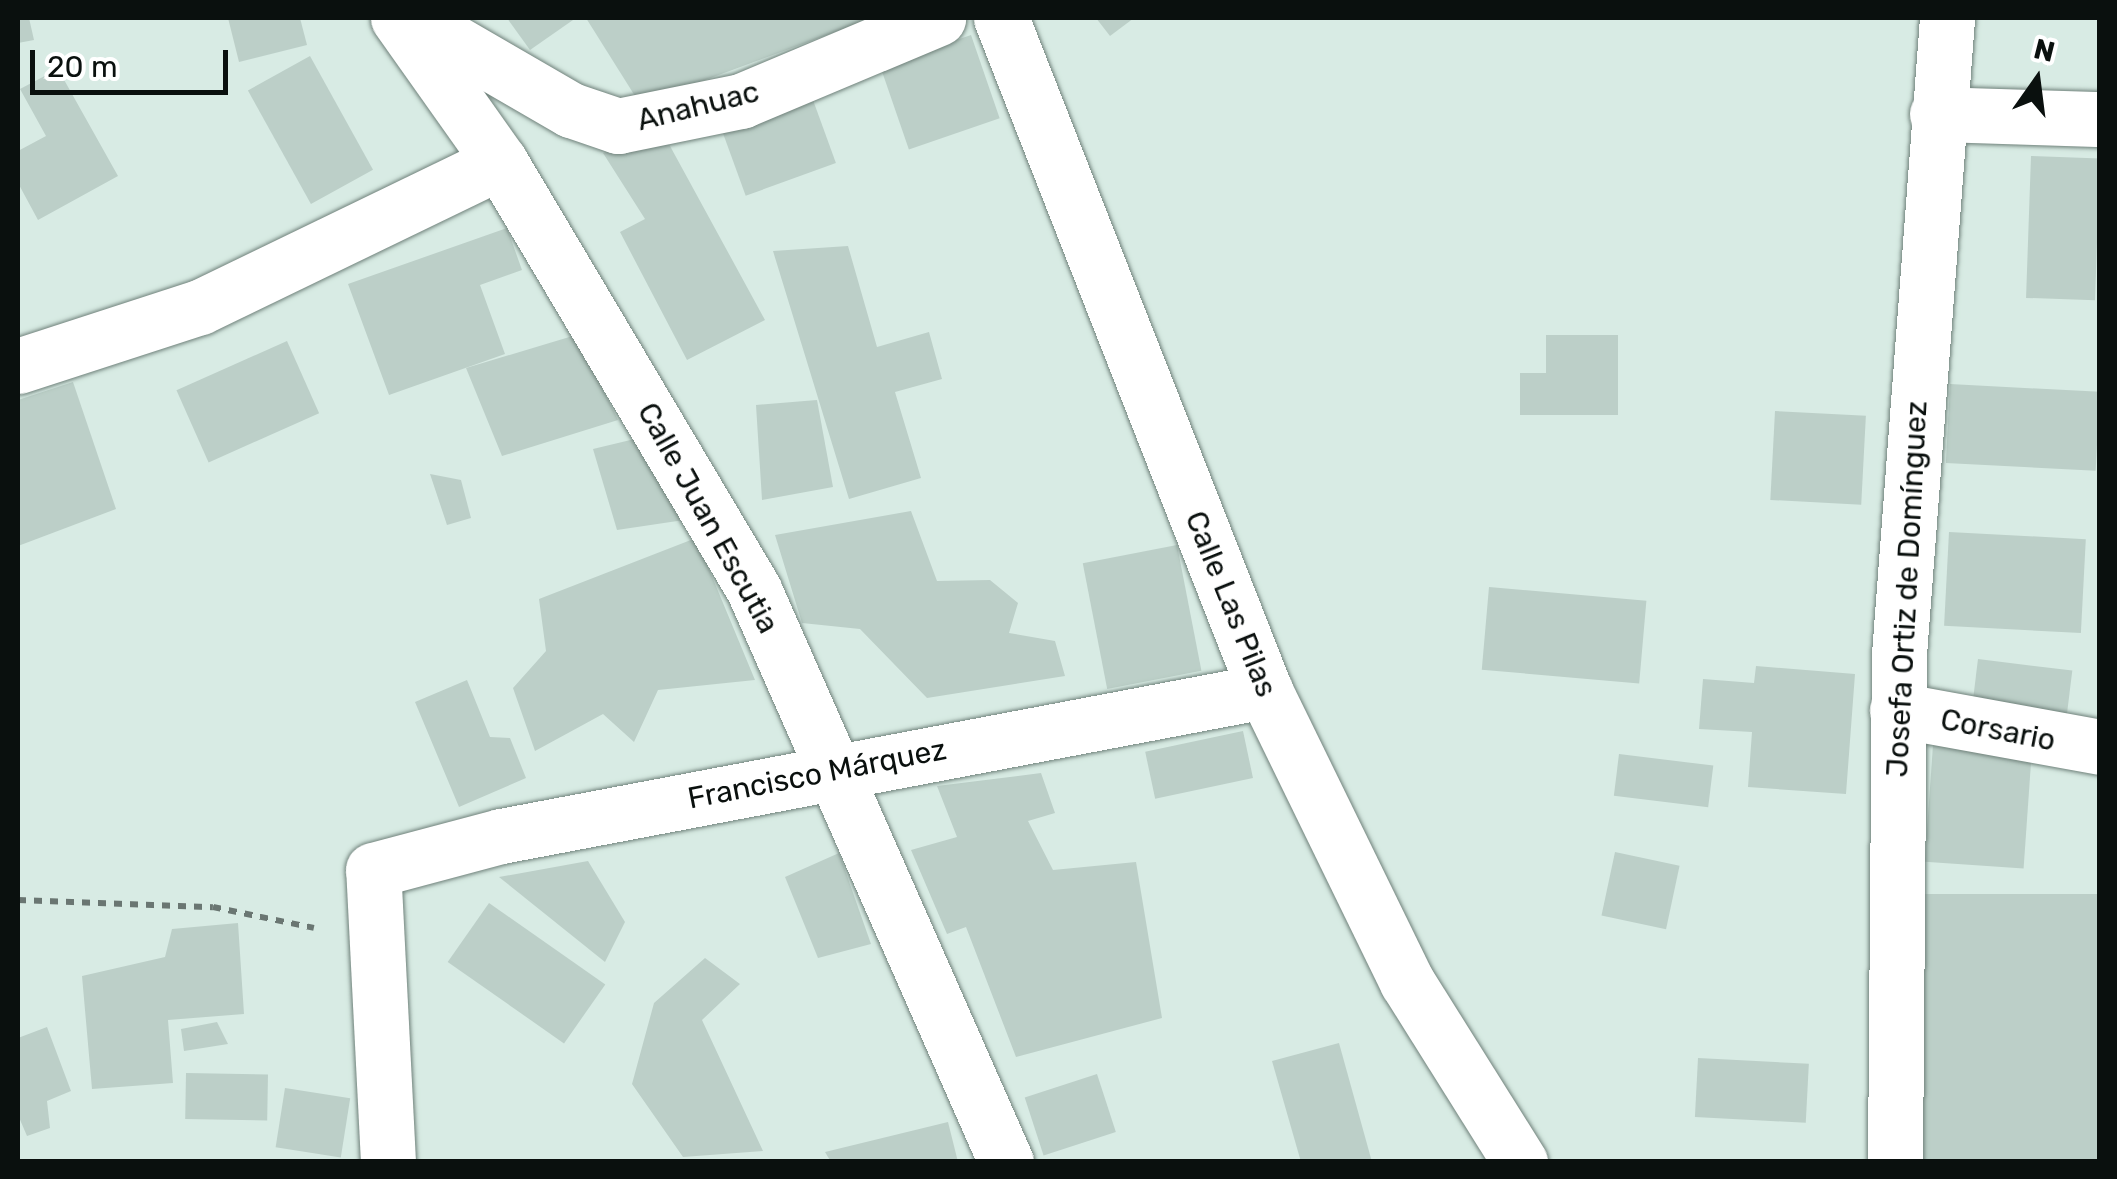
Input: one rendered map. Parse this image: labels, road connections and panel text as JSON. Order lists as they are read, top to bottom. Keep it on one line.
{"streets":{"street":["Anahuac","Calle Juan Escutia","Josefa Ortiz de Domínguez","Calle Las Pilas","Corsario","Francisco Márquez"]},"crossings":[["Calle Juan Escutia","Francisco Márquez"],["Josefa Ortiz de Domínguez","Corsario"],["Calle Las Pilas","Francisco Márquez"]],"scale_bar":"20 m","north":"top"}
